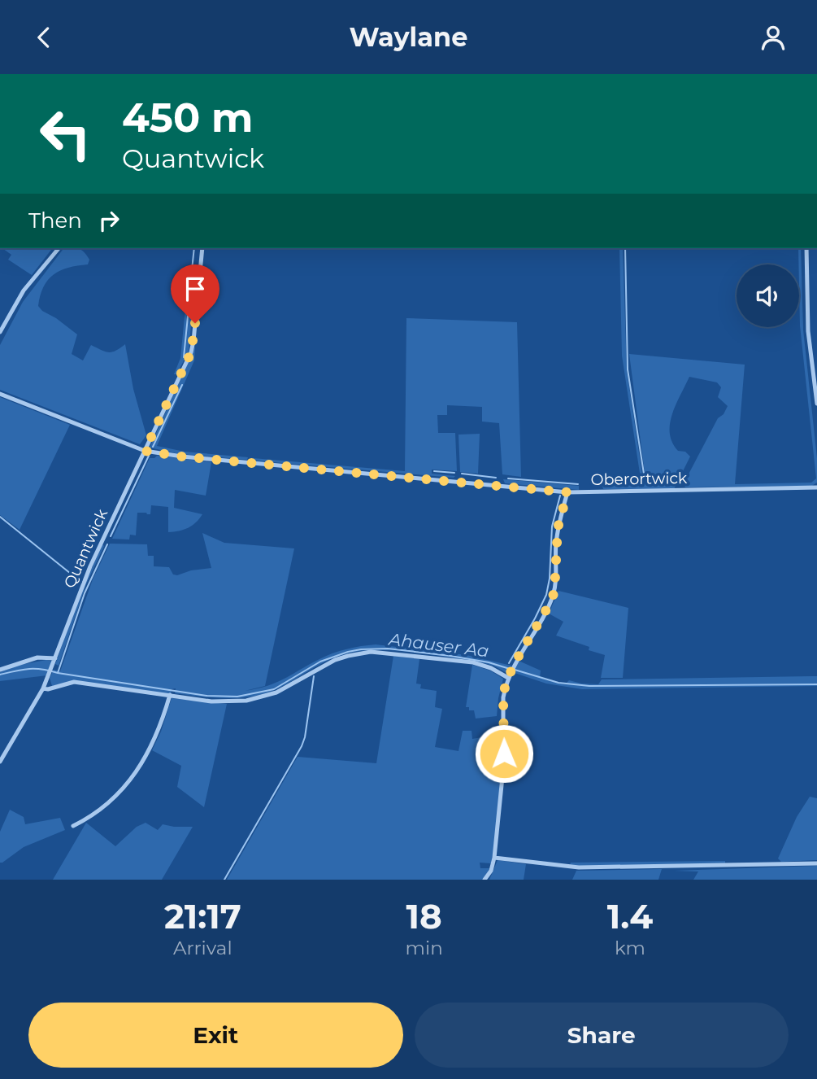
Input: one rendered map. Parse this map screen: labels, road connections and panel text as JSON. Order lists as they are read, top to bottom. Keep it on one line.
{"streets":{"street":["Oberortwick","Quantwick"]},"water":["Ahauser Aa"],"page":{"header":"Waylane","turn":["450 m","Quantwick"],"then":"Then","eta":["21:17","Arrival","18","min","1.4","km"],"buttons":["Exit","Share"]}}
